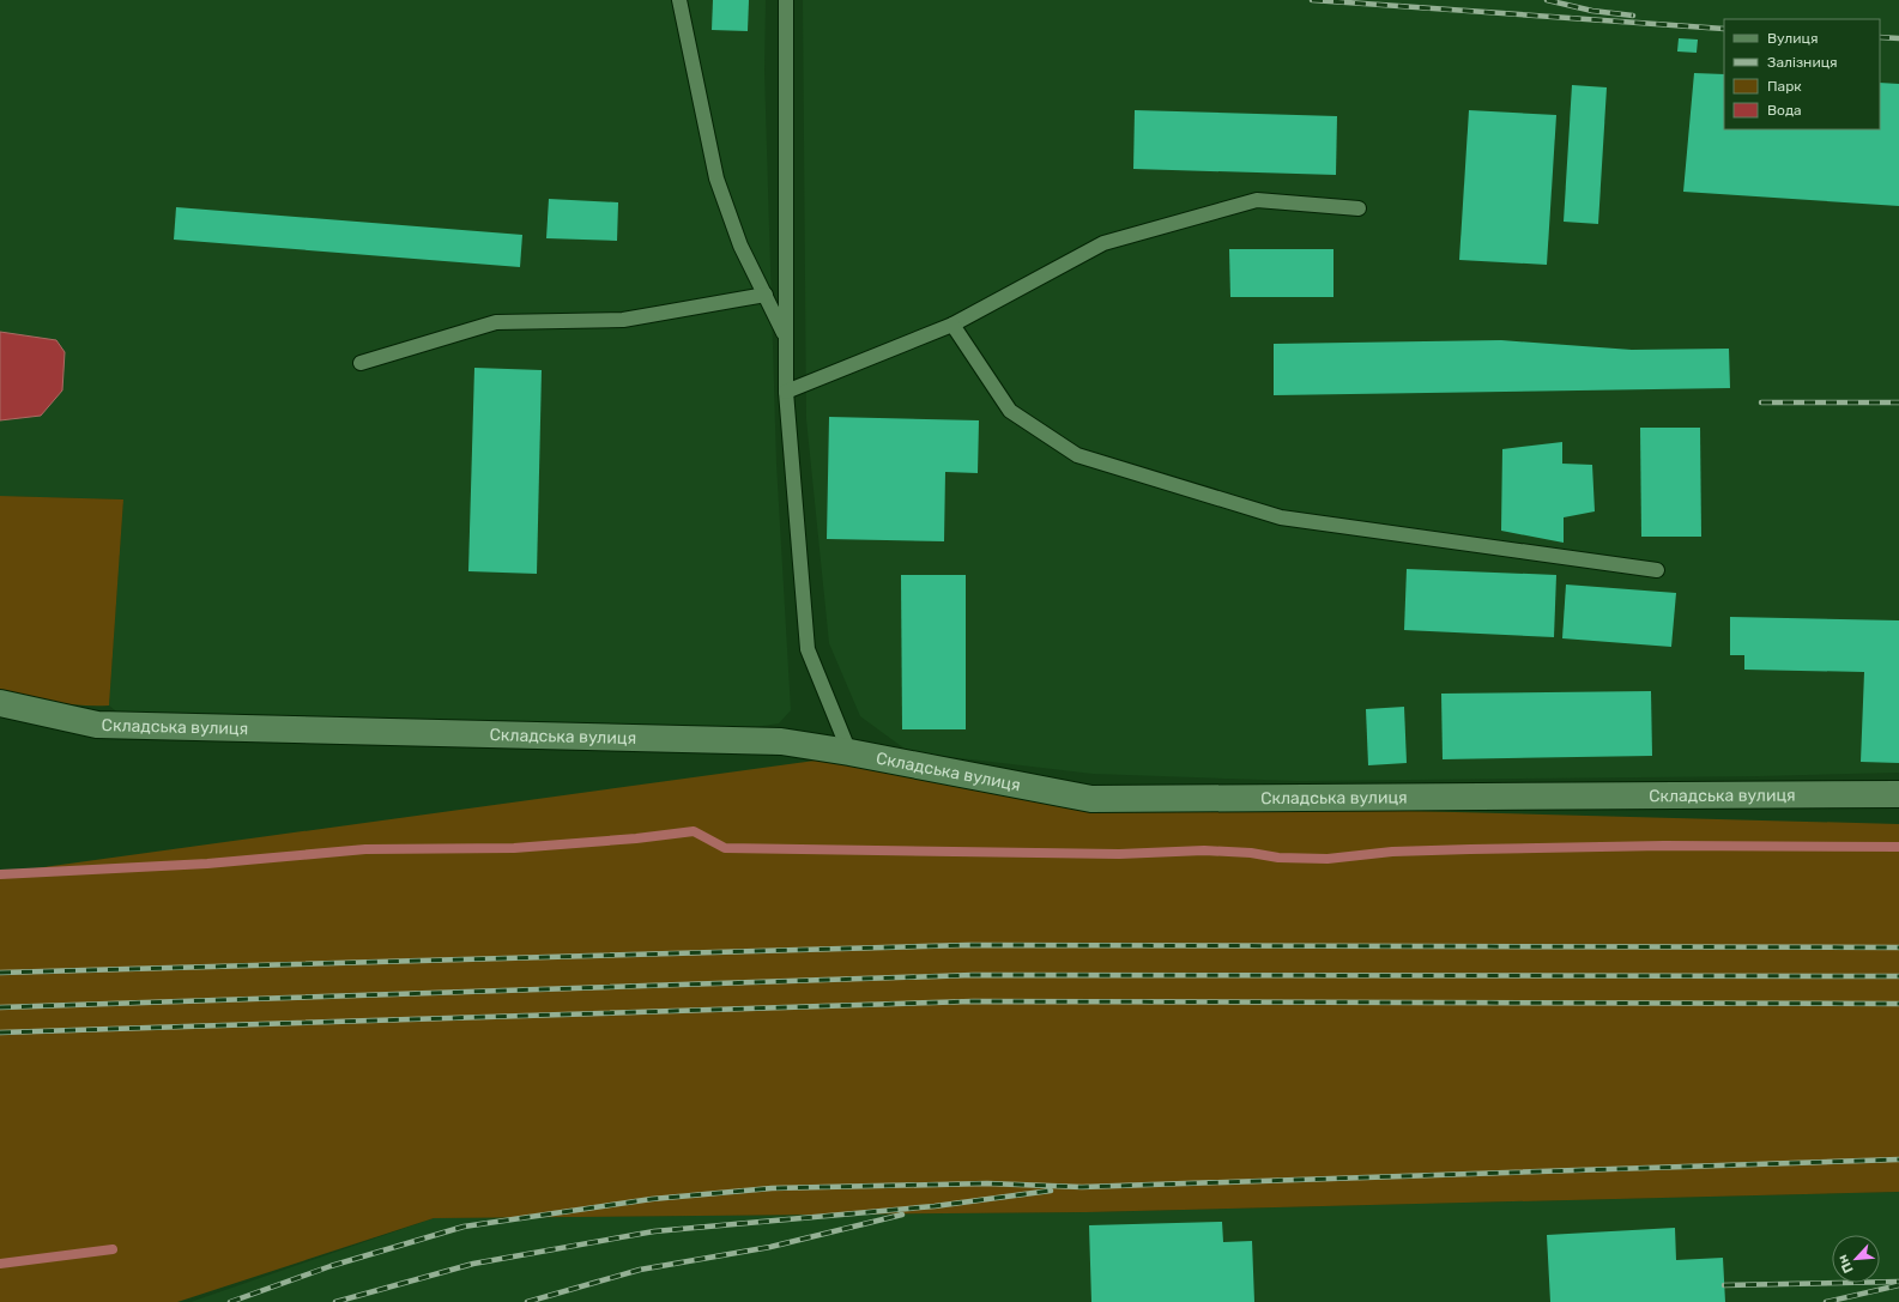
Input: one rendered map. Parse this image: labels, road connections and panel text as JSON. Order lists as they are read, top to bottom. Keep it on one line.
{"streets":{"street":["Складська вулиця"]},"legend":["Вулиця","Залізниця","Парк","Вода"],"north":"bottom left"}
